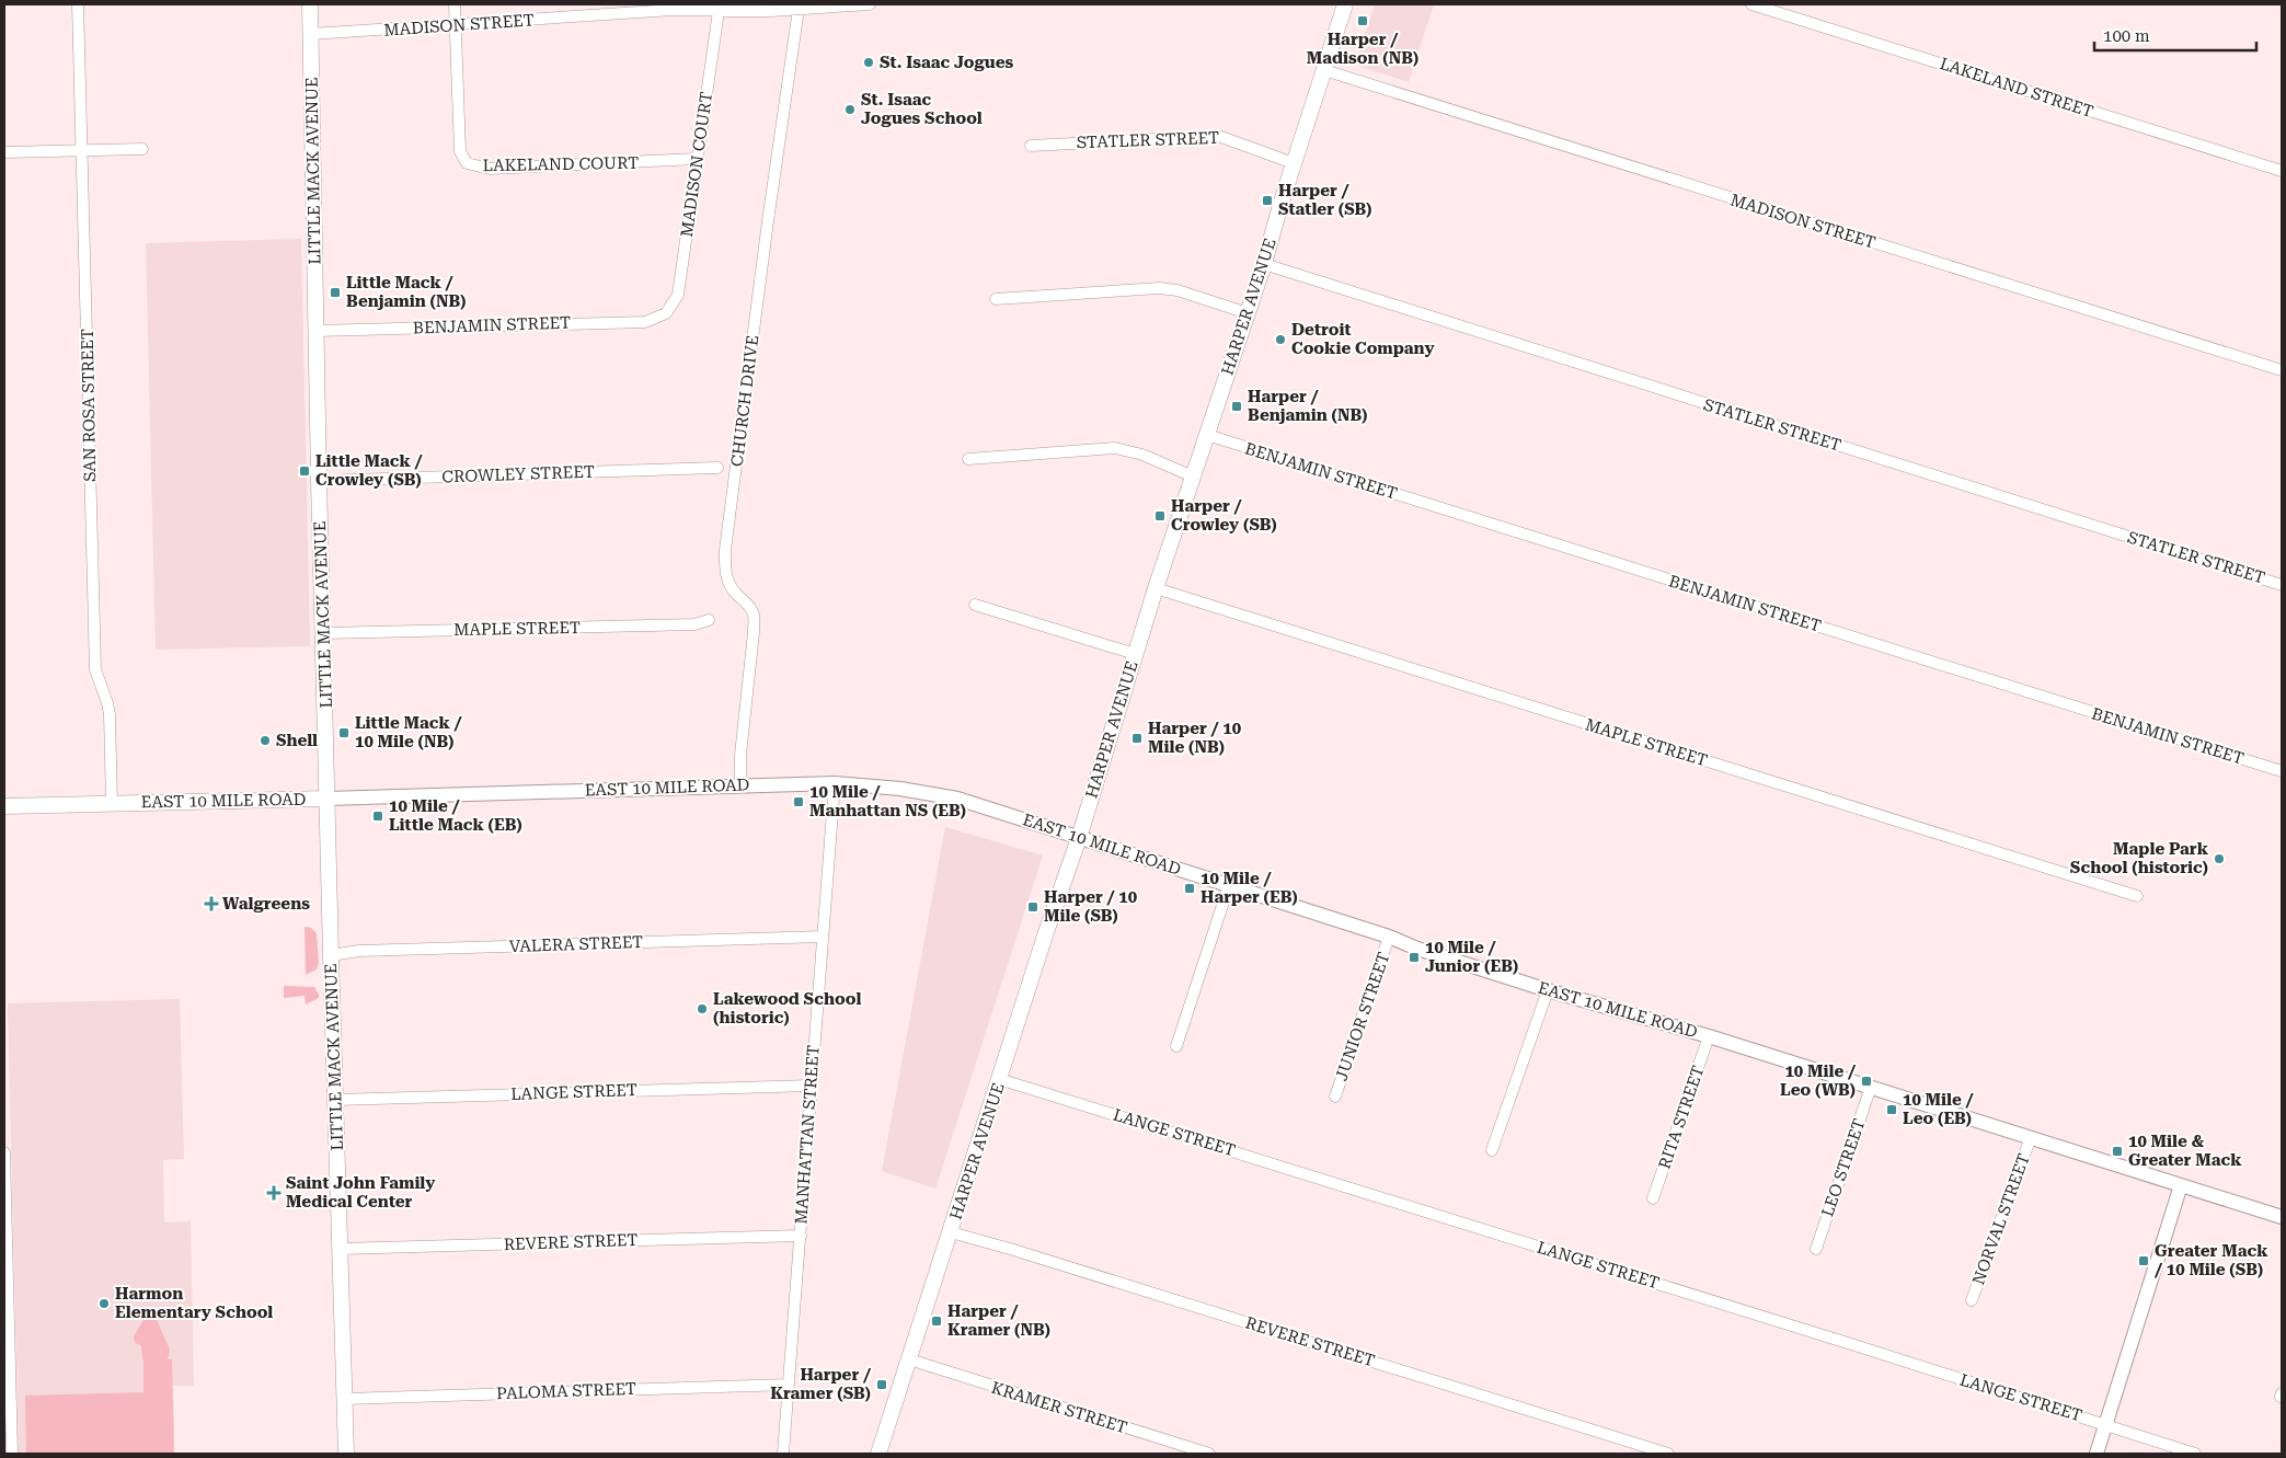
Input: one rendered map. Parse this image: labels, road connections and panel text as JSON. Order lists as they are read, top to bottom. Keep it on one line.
{"streets":{"main road":["LITTLE MACK AVENUE","HARPER AVENUE","EAST 10 MILE ROAD"],"street":["MADISON STREET","LAKELAND STREET","STATLER STREET","LAKELAND COURT","MADISON COURT","BENJAMIN STREET","CHURCH DRIVE","SAN ROSA STREET","CROWLEY STREET","MAPLE STREET","VALERA STREET","JUNIOR STREET","LANGE STREET","RITA STREET","MANHATTAN STREET","LEO STREET","NORVAL STREET","REVERE STREET","PALOMA STREET","KRAMER STREET"]},"crossings":[["MADISON STREET","LAKELAND COURT"],["MADISON STREET","MADISON COURT"],["MADISON STREET","LITTLE MACK AVENUE"],["MADISON STREET","HARPER AVENUE"],["MADISON STREET","CHURCH DRIVE"],["STATLER STREET","HARPER AVENUE"],["LAKELAND COURT","MADISON COURT"],["MADISON COURT","BENJAMIN STREET"],["LITTLE MACK AVENUE","BENJAMIN STREET"],["LITTLE MACK AVENUE","CROWLEY STREET"],["LITTLE MACK AVENUE","MAPLE STREET"],["LITTLE MACK AVENUE","EAST 10 MILE ROAD"],["LITTLE MACK AVENUE","VALERA STREET"],["LITTLE MACK AVENUE","LANGE STREET"],["LITTLE MACK AVENUE","REVERE STREET"],["LITTLE MACK AVENUE","PALOMA STREET"],["HARPER AVENUE","BENJAMIN STREET"],["HARPER AVENUE","MAPLE STREET"],["HARPER AVENUE","EAST 10 MILE ROAD"],["HARPER AVENUE","LANGE STREET"],["HARPER AVENUE","REVERE STREET"],["HARPER AVENUE","KRAMER STREET"],["CHURCH DRIVE","EAST 10 MILE ROAD"],["SAN ROSA STREET","EAST 10 MILE ROAD"],["EAST 10 MILE ROAD","JUNIOR STREET"],["EAST 10 MILE ROAD","RITA STREET"],["EAST 10 MILE ROAD","MANHATTAN STREET"],["EAST 10 MILE ROAD","LEO STREET"],["EAST 10 MILE ROAD","NORVAL STREET"],["VALERA STREET","MANHATTAN STREET"],["LANGE STREET","MANHATTAN STREET"],["MANHATTAN STREET","REVERE STREET"],["MANHATTAN STREET","PALOMA STREET"]],"places":{"transit":["Harper / Madison (NB)","Harper / Statler (SB)","Little Mack / Benjamin (NB)","Harper / Benjamin (NB)","Little Mack / Crowley (SB)","Harper / Crowley (SB)","Little Mack / 10 Mile (NB)","Harper / 10 Mile (NB)","10 Mile / Manhattan NS (EB)","10 Mile / Little Mack (EB)","10 Mile / Harper (EB)","Harper / 10 Mile (SB)","10 Mile / Junior (EB)","10 Mile / Leo (WB)","10 Mile / Leo (EB)","10 Mile & Greater Mack","Greater Mack / 10 Mile (SB)","Harper / Kramer (NB)","Harper / Kramer (SB)"],"other":["St. Isaac Jogues","St. Isaac Jogues School","Detroit Cookie Company","Shell","Maple Park School (historic)","Lakewood School (historic)","Harmon Elementary School"],"health":["Walgreens","Saint John Family Medical Center"]},"scale_bar":"100 m"}
